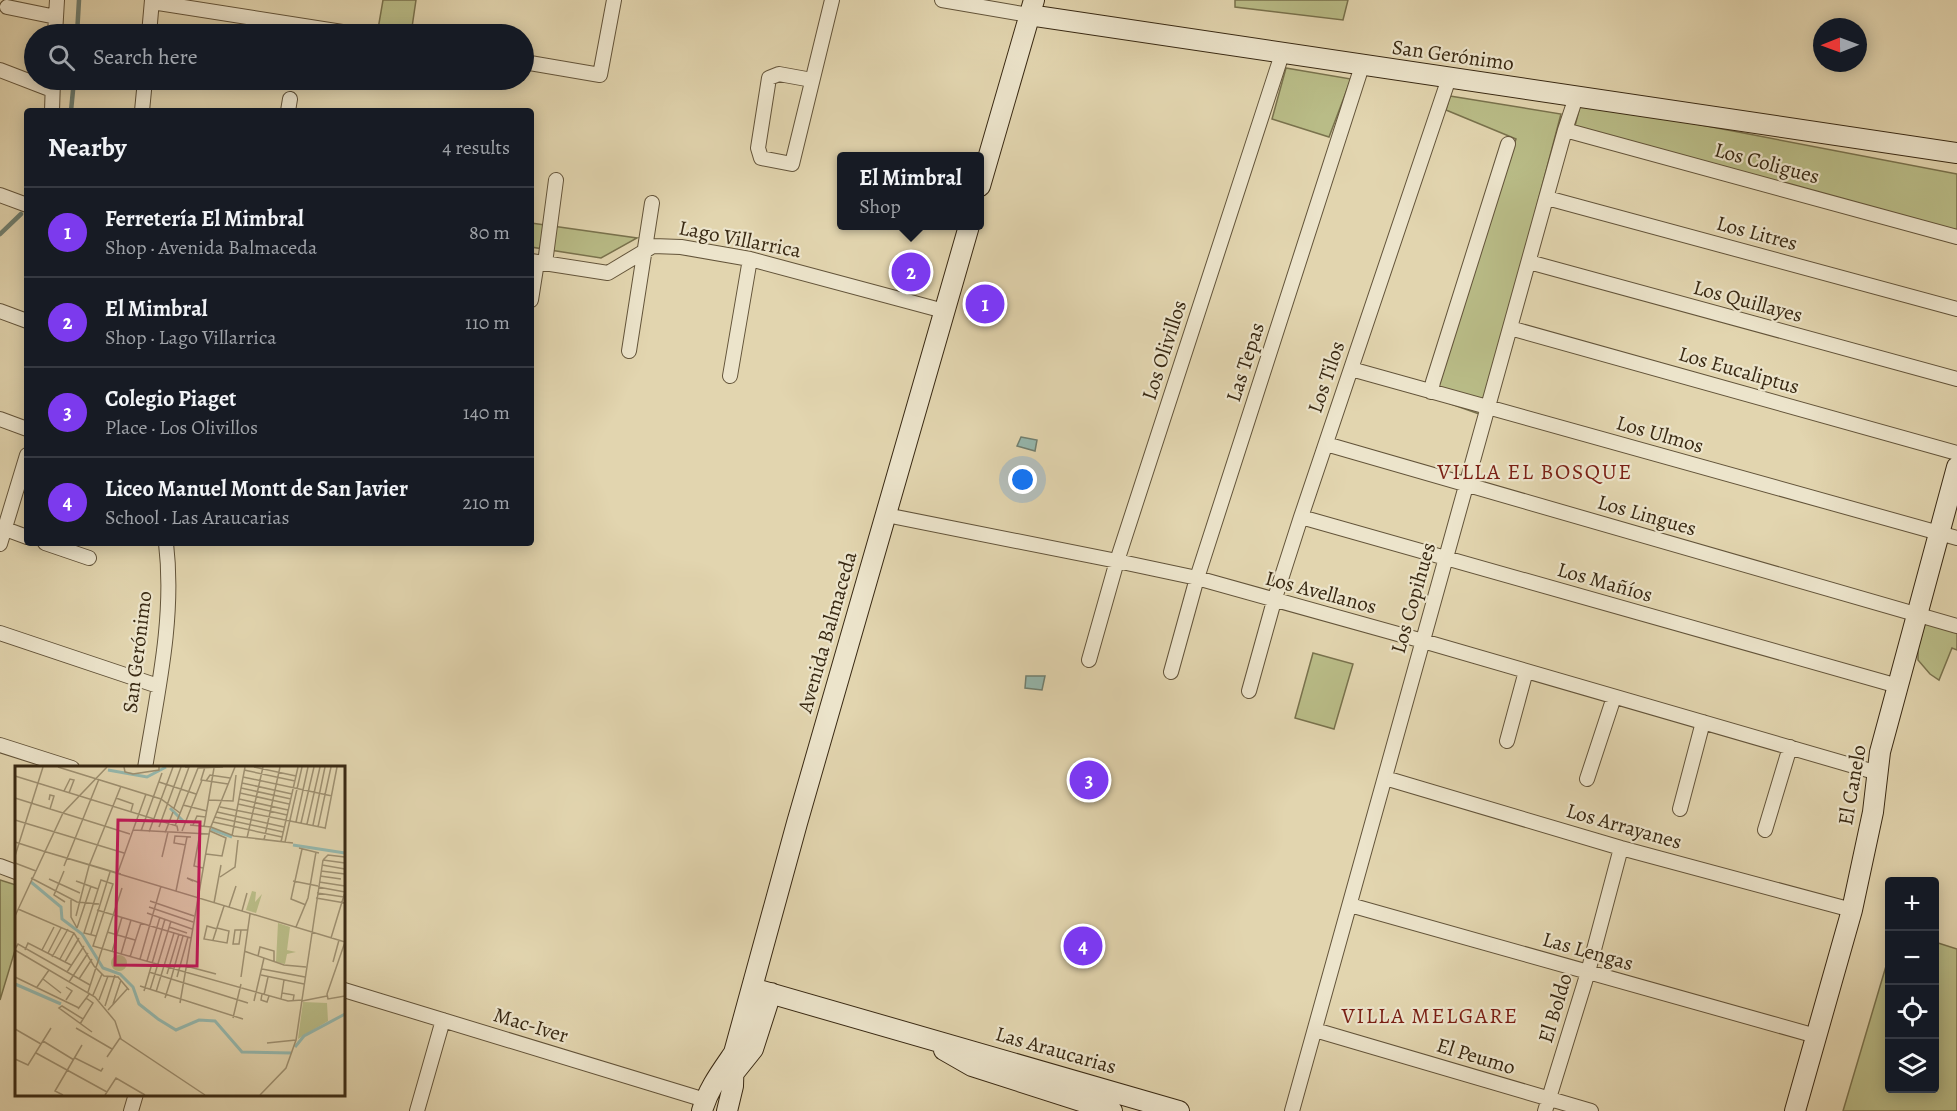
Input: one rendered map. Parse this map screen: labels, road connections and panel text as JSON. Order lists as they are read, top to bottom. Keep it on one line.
{"streets":{"street":["San Gerónimo","Los Coligues","Los Litres","Lago Villarrica","Los Quillayes","Los Olivillos","Las Tepas","Los Eucaliptus","Los Tilos","Los Ulmos","Los Lingues","Los Mañíos","Los Avellanos","Los Copihues","Avenida Balmaceda","El Canelo","Los Arrayanes","Las Lengas","El Boldo","Mac-Iver","Las Araucarias","El Peumo"]},"crossings":[["San Gerónimo","Los Olivillos"],["San Gerónimo","Las Tepas"],["San Gerónimo","Los Tilos"],["San Gerónimo","Los Copihues"],["Los Coligues","Los Copihues"],["Los Litres","Los Copihues"],["Lago Villarrica","Avenida Balmaceda"],["Los Quillayes","Los Copihues"],["Los Olivillos","Los Avellanos"],["Las Tepas","Los Avellanos"],["Los Eucaliptus","Los Copihues"],["Los Tilos","Los Ulmos"],["Los Tilos","Los Lingues"],["Los Tilos","Los Mañíos"],["Los Tilos","Los Avellanos"],["Los Ulmos","Los Copihues"],["Los Ulmos","El Canelo"],["Los Lingues","Los Copihues"],["Los Lingues","El Canelo"],["Los Mañíos","Los Copihues"],["Los Mañíos","El Canelo"],["Los Avellanos","Los Copihues"],["Los Avellanos","Avenida Balmaceda"],["Los Avellanos","El Canelo"],["Los Copihues","Los Arrayanes"],["Los Copihues","Las Lengas"],["Los Copihues","El Peumo"],["Avenida Balmaceda","Mac-Iver"],["Avenida Balmaceda","Las Araucarias"],["El Canelo","Los Arrayanes"],["El Canelo","Las Lengas"],["Los Arrayanes","El Boldo"],["Las Lengas","El Boldo"],["El Boldo","El Peumo"]],"districts":["VILLA EL BOSQUE","VILLA MELGARE"],"north":"left","page":{"search":"Search here","heading":["Nearby","4 results"],"popup":["El Mimbral","Shop"],"list":[{"mark":"1","name":"Ferretería El Mimbral","note":"Shop · Avenida Balmaceda","value":"80 m"},{"mark":"2","name":"El Mimbral","note":"Shop · Lago Villarrica","value":"110 m"},{"mark":"3","name":"Colegio Piaget","note":"Place · Los Olivillos","value":"140 m"},{"mark":"4","name":"Liceo Manuel Montt de San Javier","note":"School · Las Araucarias","value":"210 m"}],"pins":["2","1","3","4"],"map_buttons":["+","−"]}}
